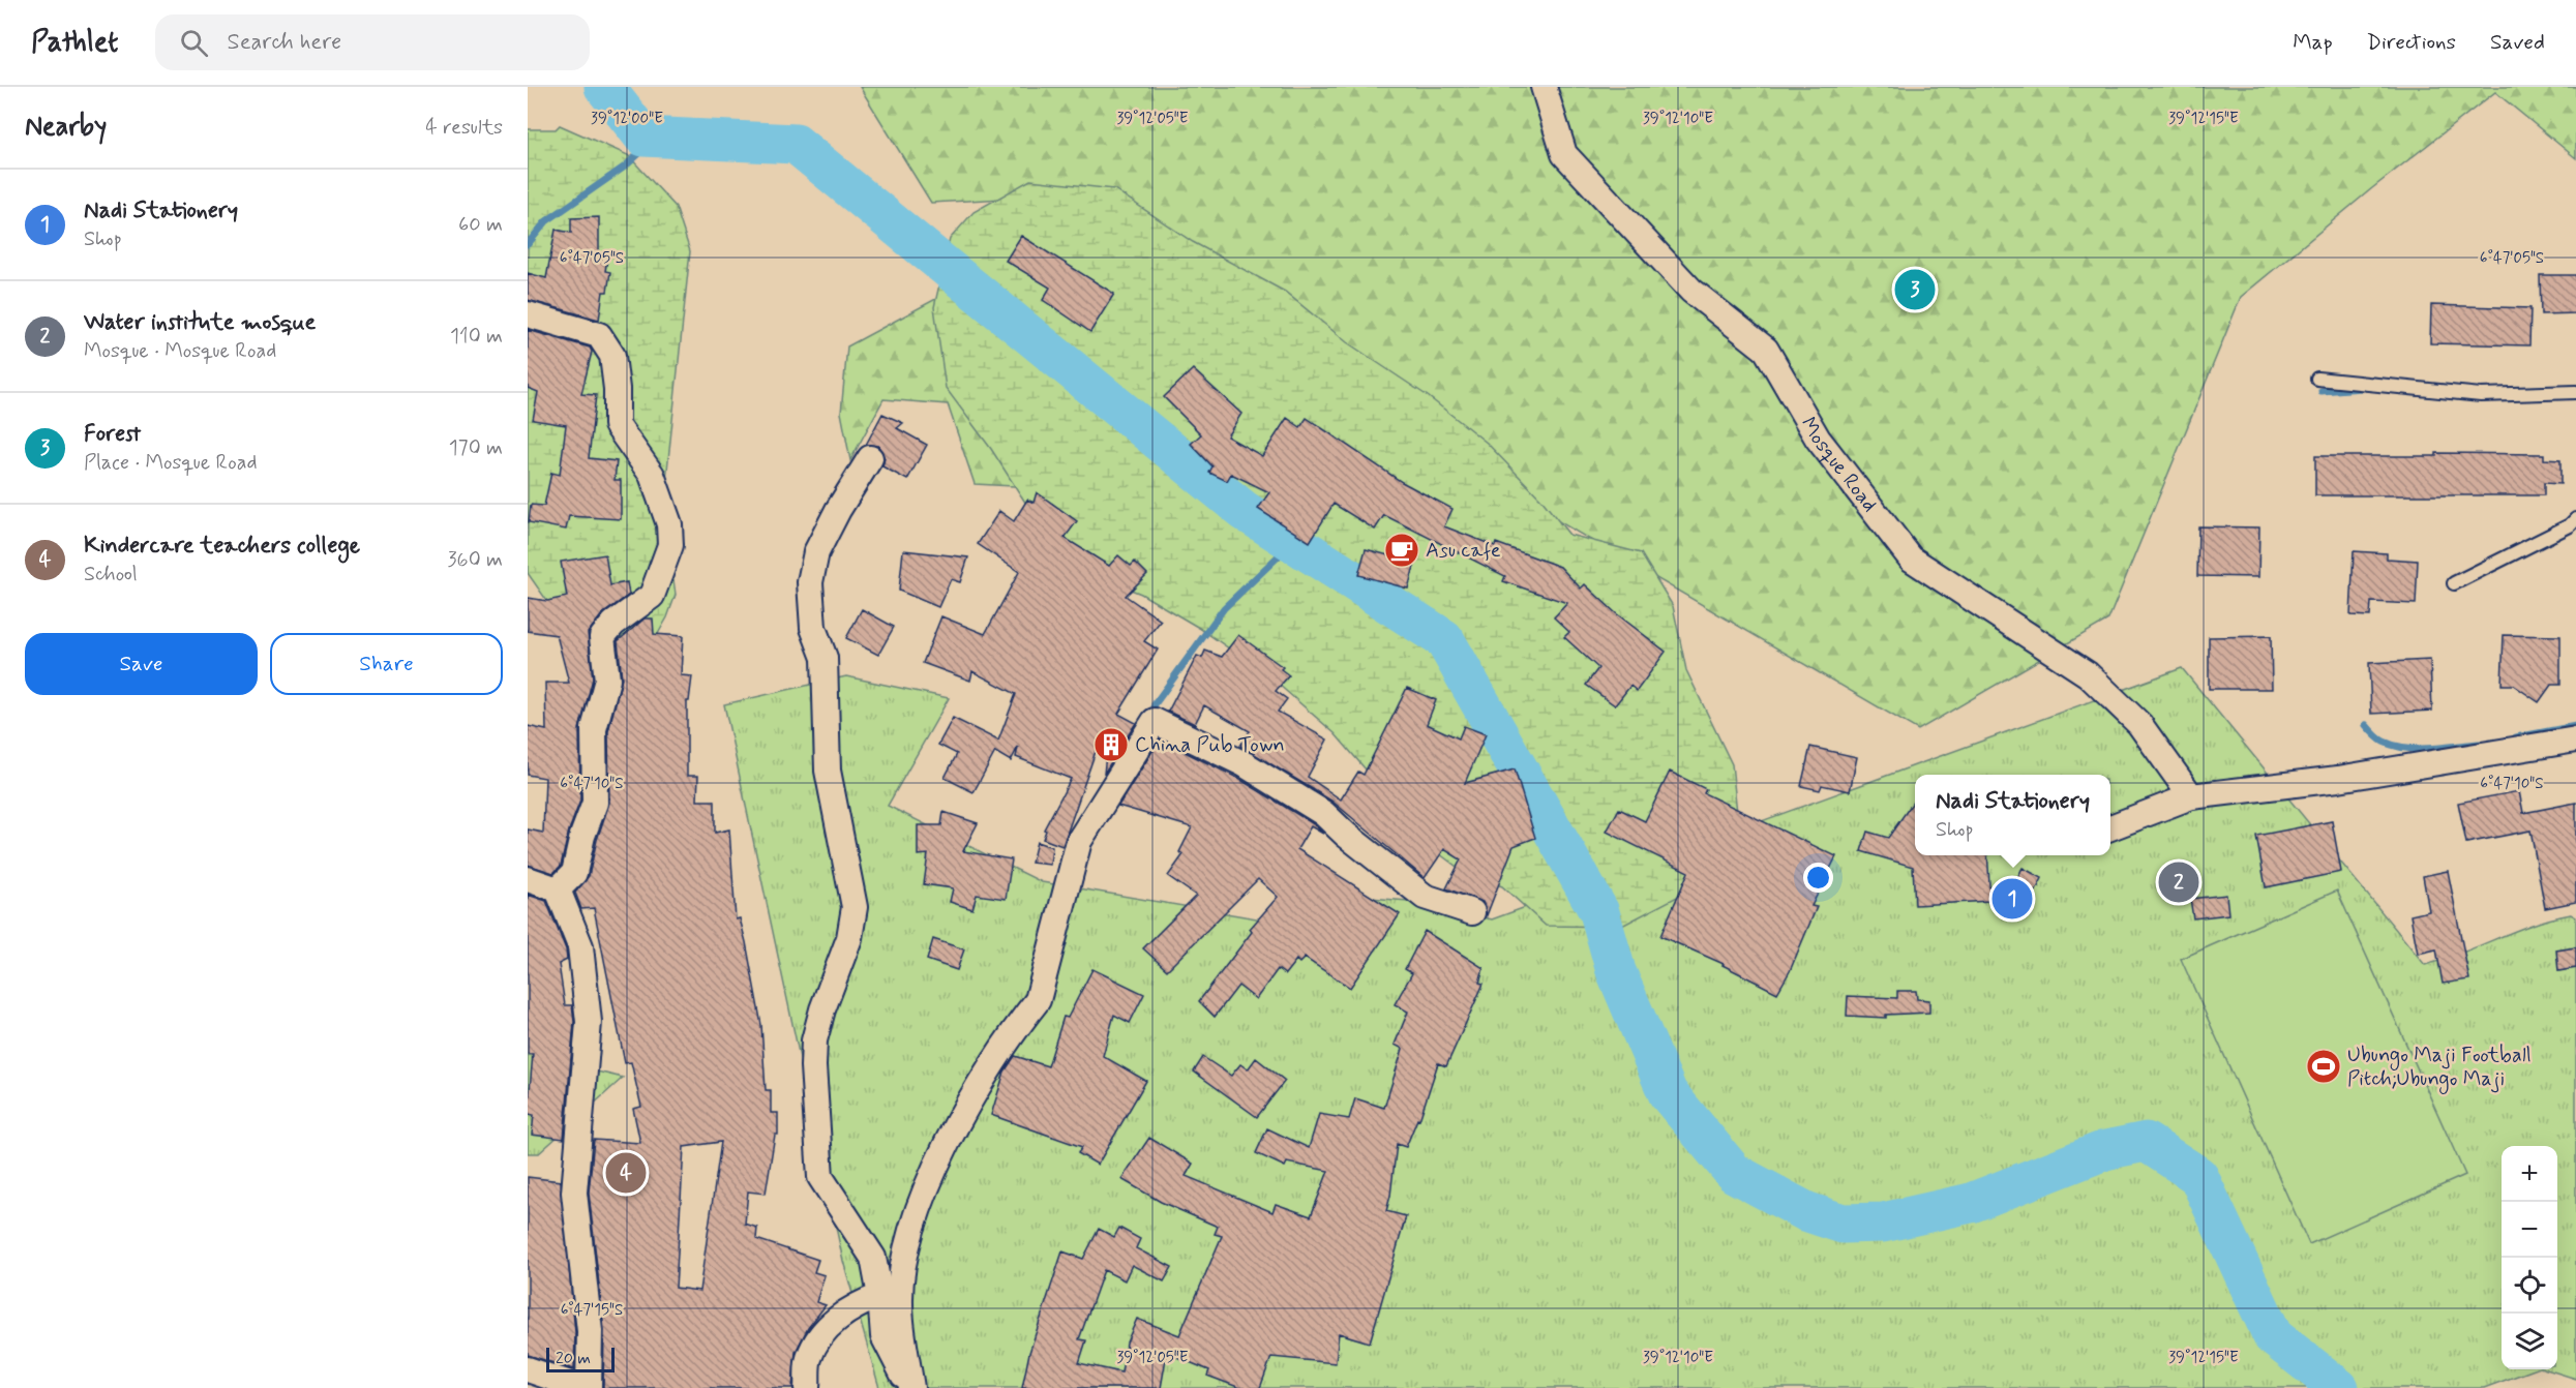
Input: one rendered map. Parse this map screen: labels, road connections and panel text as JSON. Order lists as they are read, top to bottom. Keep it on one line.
{"streets":{"street":["Mosque Road"]},"places":{"cafe":["Asu cafe"],"building":["China Pub Town"],"sports":["Ubungo Maji Football Pitch;Ubungo Maji"]},"scale_bar":"20 m","page":{"header":"Pathlet","search":"Search here","nav":["Map","Directions","Saved"],"heading":["Nearby","4 results"],"list":[{"mark":"1","name":"Nadi Stationery","note":"Shop","value":"60 m"},{"mark":"2","name":"Water institute mosque","note":"Mosque · Mosque Road","value":"110 m"},{"mark":"3","name":"Forest","note":"Place · Mosque Road","value":"170 m"},{"mark":"4","name":"Kindercare teachers college","note":"School","value":"360 m"}],"pins":["3","2","1","4"],"buttons":["Save","Share"],"popup":["Nadi Stationery","Shop"],"map_buttons":["+","−"],"scale":"20 m"},"coordinates":["39°12'00\"E","39°12'05\"E","39°12'10\"E","39°12'15\"E","6°47'05\"S","6°47'10\"S","6°47'15\"S"]}
